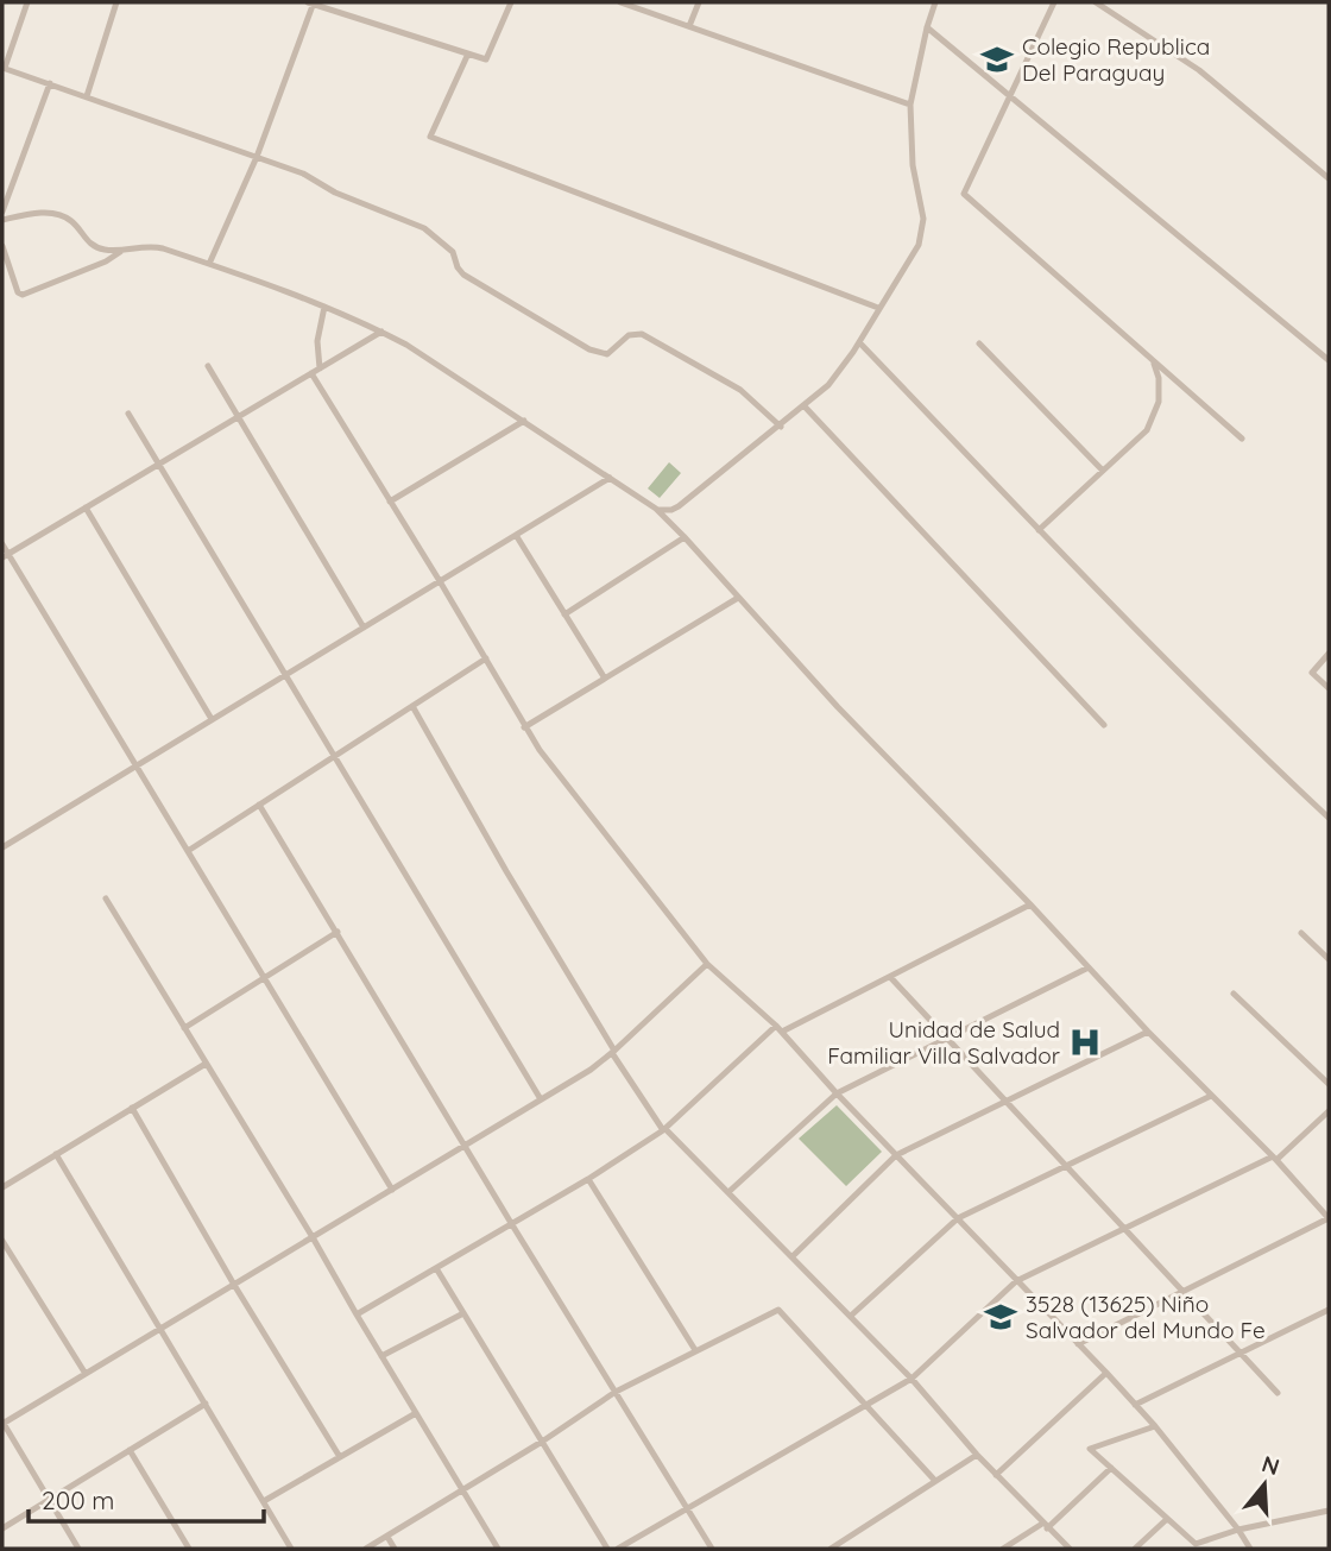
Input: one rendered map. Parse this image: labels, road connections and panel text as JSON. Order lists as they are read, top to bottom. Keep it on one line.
{"places":{"school or university":["Colegio Republica Del Paraguay","3528 (13625) Niño Salvador del Mundo Fe"],"hospital":["Unidad de Salud Familiar Villa Salvador"]},"scale_bar":"200 m","north":"top"}
